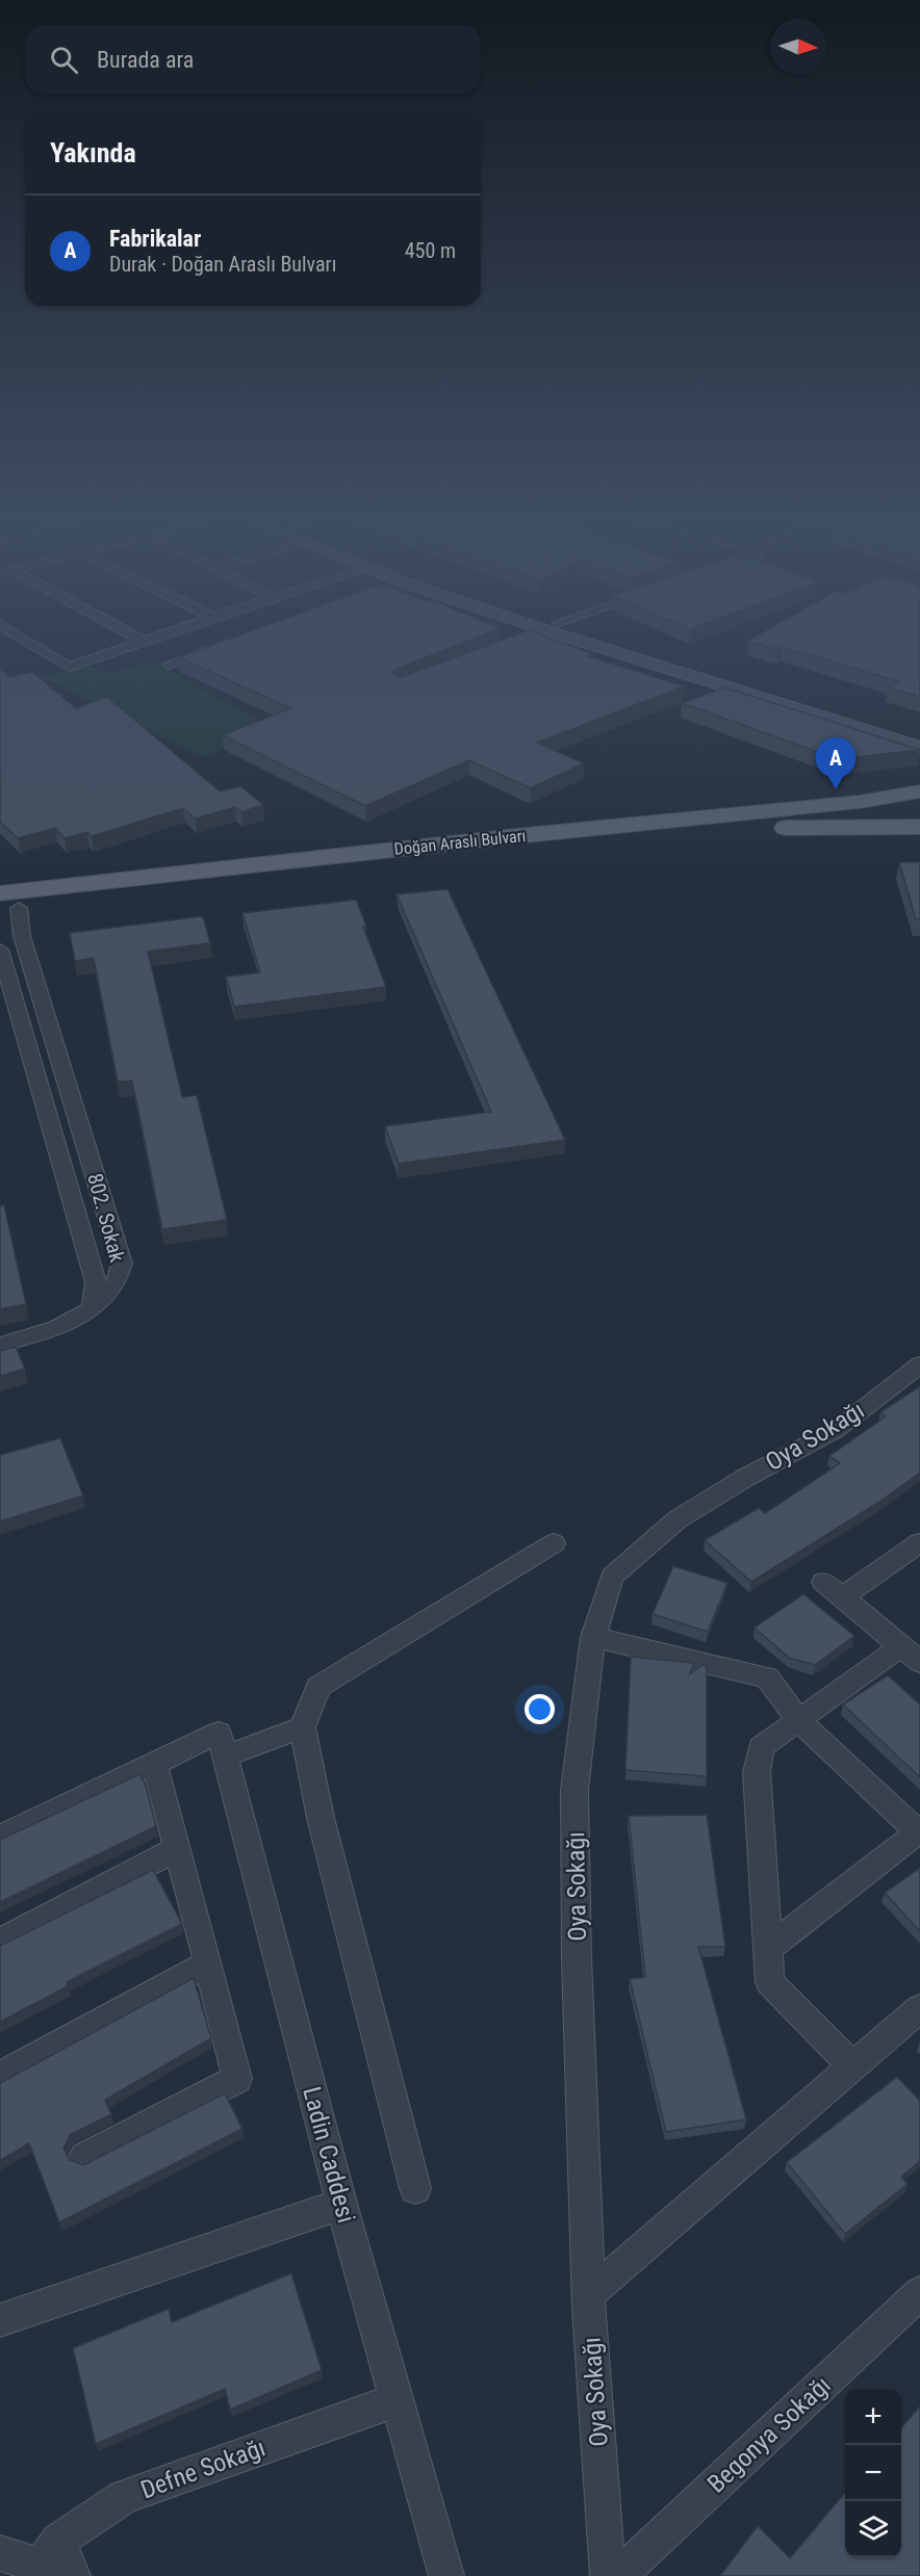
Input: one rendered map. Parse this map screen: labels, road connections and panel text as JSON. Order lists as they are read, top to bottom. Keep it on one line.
{"streets":{"main road":["Doğan Araslı Bulvarı"],"street":["802. Sokak","Oya Sokağı","Ladin Caddesi","Begonya Sokağı","Defne Sokağı"]},"crossings":[["Doğan Araslı Bulvarı","802. Sokak"],["Ladin Caddesi","Defne Sokağı"]],"north":"right","page":{"search":"Burada ara","heading":"Yakında","list":[{"mark":"A","name":"Fabrikalar","note":"Durak · Doğan Araslı Bulvarı","value":"450 m"}],"pins":"A","map_buttons":["+","−"]}}
